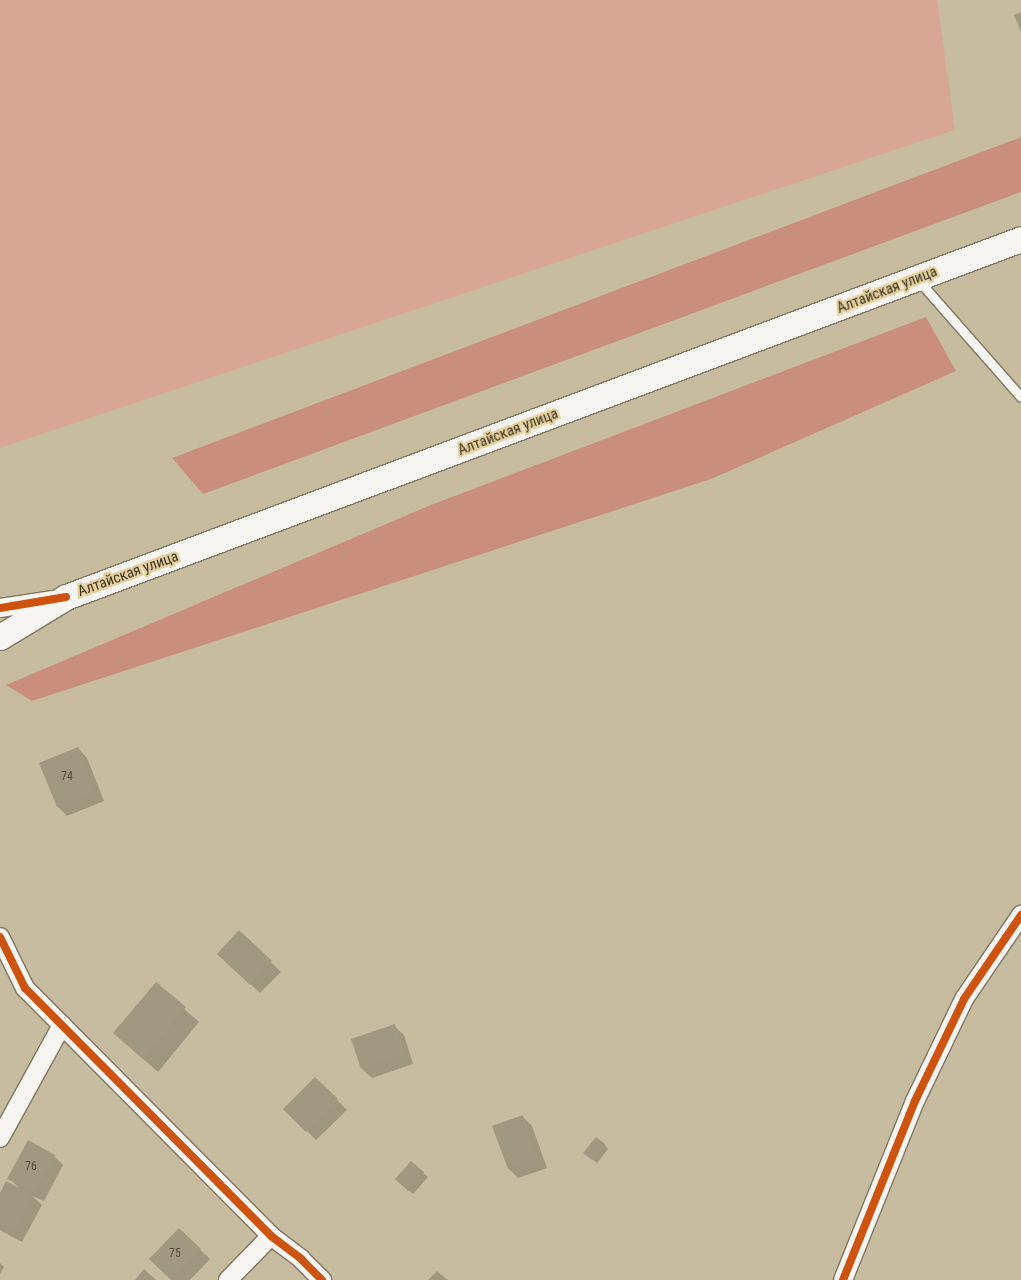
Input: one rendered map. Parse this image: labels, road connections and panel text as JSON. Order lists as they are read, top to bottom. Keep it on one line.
{"streets":{"main road":["Алтайская улица"]},"house_numbers":["74","76","75"]}
